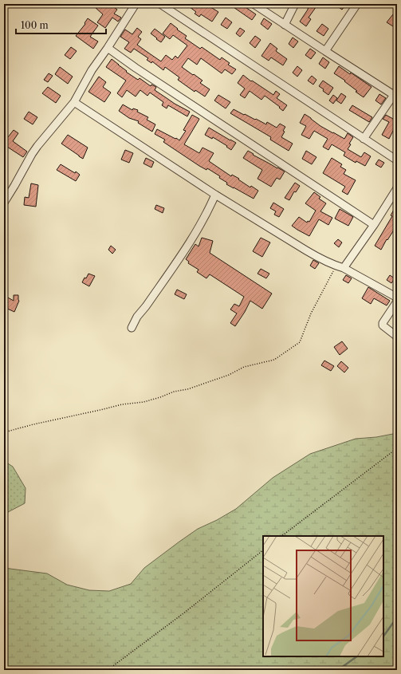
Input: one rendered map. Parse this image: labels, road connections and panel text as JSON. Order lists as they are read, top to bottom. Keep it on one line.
{"scale_bar":"100 m"}
